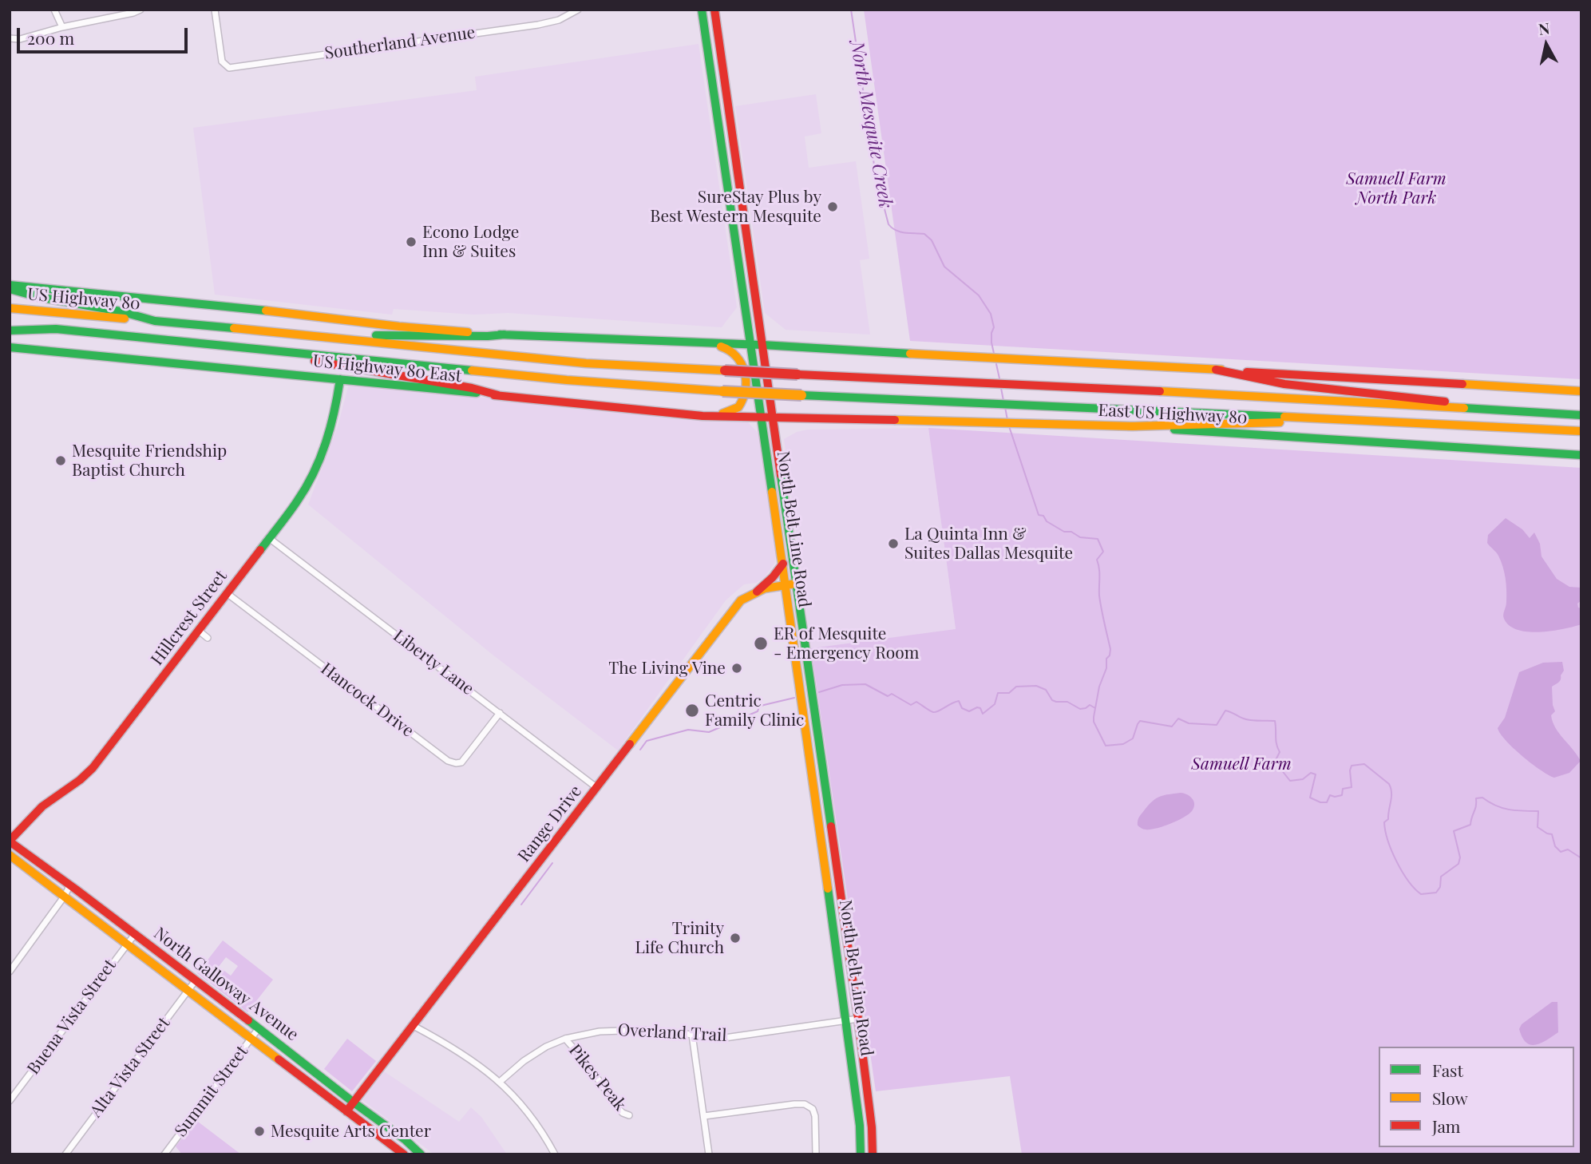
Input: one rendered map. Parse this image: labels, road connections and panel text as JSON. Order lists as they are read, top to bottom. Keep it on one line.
{"streets":{"main road":["US Highway 80","US Highway 80 East","East US Highway 80","North Belt Line Road","Hillcrest Street","Range Drive","North Galloway Avenue"],"street":["Southerland Avenue","Liberty Lane","Hancock Drive","Buena Vista Street","Overland Trail","Alta Vista Street","Pikes Peak","Summit Street"]},"crossings":[["US Highway 80 East","East US Highway 80"],["US Highway 80 East","North Belt Line Road"],["US Highway 80 East","Hillcrest Street"],["East US Highway 80","North Belt Line Road"],["North Belt Line Road","Range Drive"],["North Belt Line Road","Overland Trail"],["Hillcrest Street","Liberty Lane"],["Hillcrest Street","Hancock Drive"],["Hillcrest Street","North Galloway Avenue"],["Liberty Lane","Hancock Drive"],["Liberty Lane","Range Drive"],["Range Drive","North Galloway Avenue"],["North Galloway Avenue","Buena Vista Street"],["North Galloway Avenue","Alta Vista Street"],["North Galloway Avenue","Summit Street"],["Overland Trail","Pikes Peak"]],"water":["North Mesquite Creek"],"parks":["Samuell Farm North Park","Samuell Farm"],"places":["SureStay Plus by Best Western Mesquite","Econo Lodge Inn & Suites","Mesquite Friendship Baptist Church","La Quinta Inn & Suites Dallas Mesquite","ER of Mesquite - Emergency Room","The Living Vine","Centric Family Clinic","Trinity Life Church","Mesquite Arts Center"],"legend":["Fast","Slow","Jam"],"scale_bar":"200 m","north":"top"}
